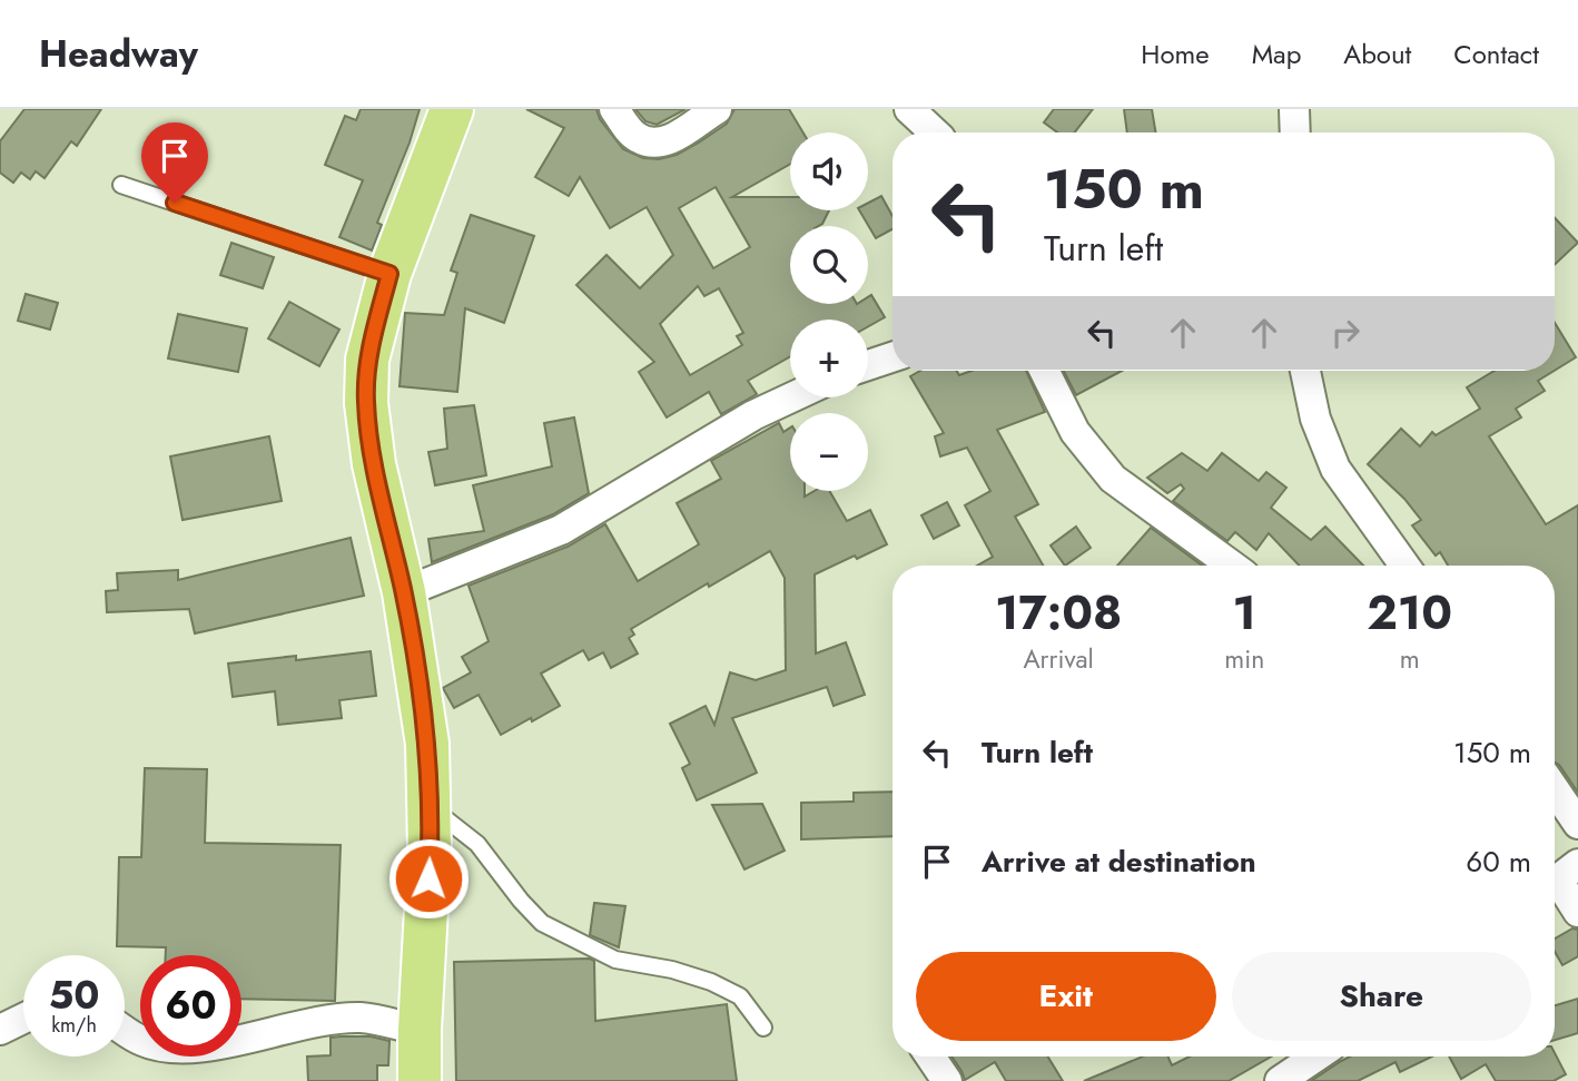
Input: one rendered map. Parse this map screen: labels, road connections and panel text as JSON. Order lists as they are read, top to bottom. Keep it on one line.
{"page":{"header":"Headway","nav":["Home","Map","About","Contact"],"map_buttons":["+","−"],"turn":["150 m","Turn left"],"eta":["17:08","Arrival","1","min","210","m"],"list":[{"name":"Turn left","value":"150 m"},{"name":"Arrive at destination","value":"60 m"}],"buttons":["Exit","Share"],"speed":"50 km/h","limit":"60"}}
